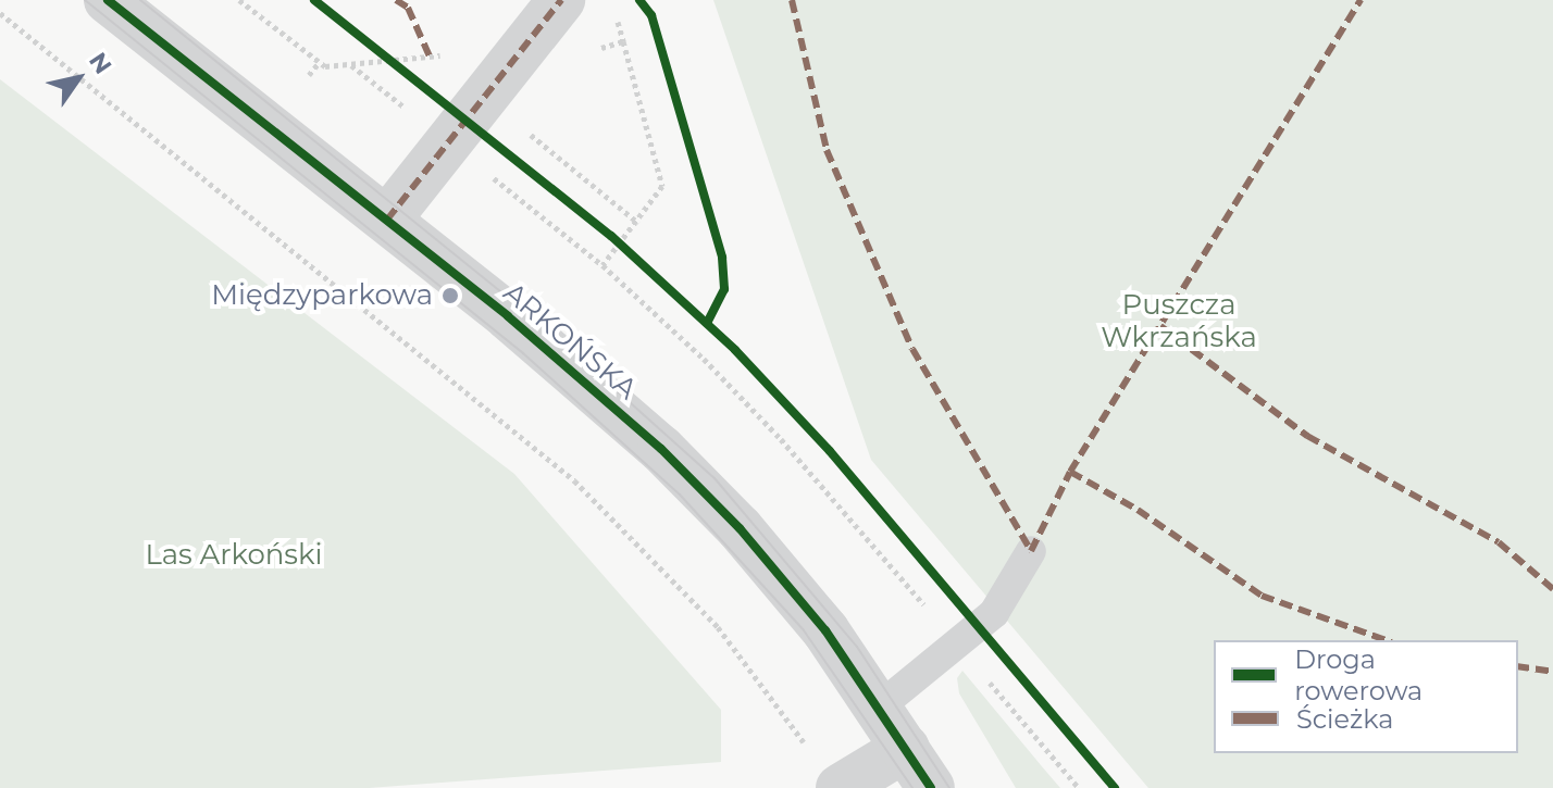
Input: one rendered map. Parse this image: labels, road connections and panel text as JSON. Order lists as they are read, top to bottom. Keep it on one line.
{"streets":{"street":["ARKOŃSKA"]},"parks":["Puszcza Wkrzańska","Las Arkoński"],"places":["Międzyparkowa"],"legend":["Droga rowerowa","Ścieżka"],"north":"top right"}
